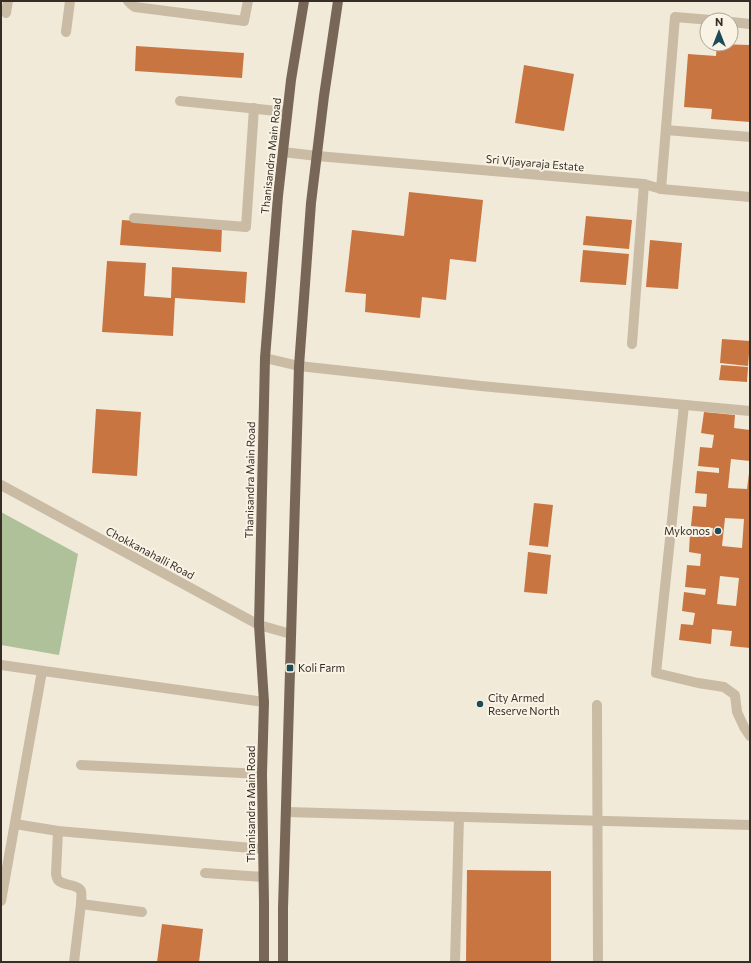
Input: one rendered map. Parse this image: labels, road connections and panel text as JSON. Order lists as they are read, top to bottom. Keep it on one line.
{"streets":{"main road":["Thanisandra Main Road"],"street":["Sri Vijayaraja Estate","Chokkanahalli Road"]},"crossings":[["Thanisandra Main Road","Sri Vijayaraja Estate"],["Thanisandra Main Road","Chokkanahalli Road"]],"places":{"other":["Mykonos","City Armed Reserve North"],"transit":["Koli Farm"]},"north":"top"}
